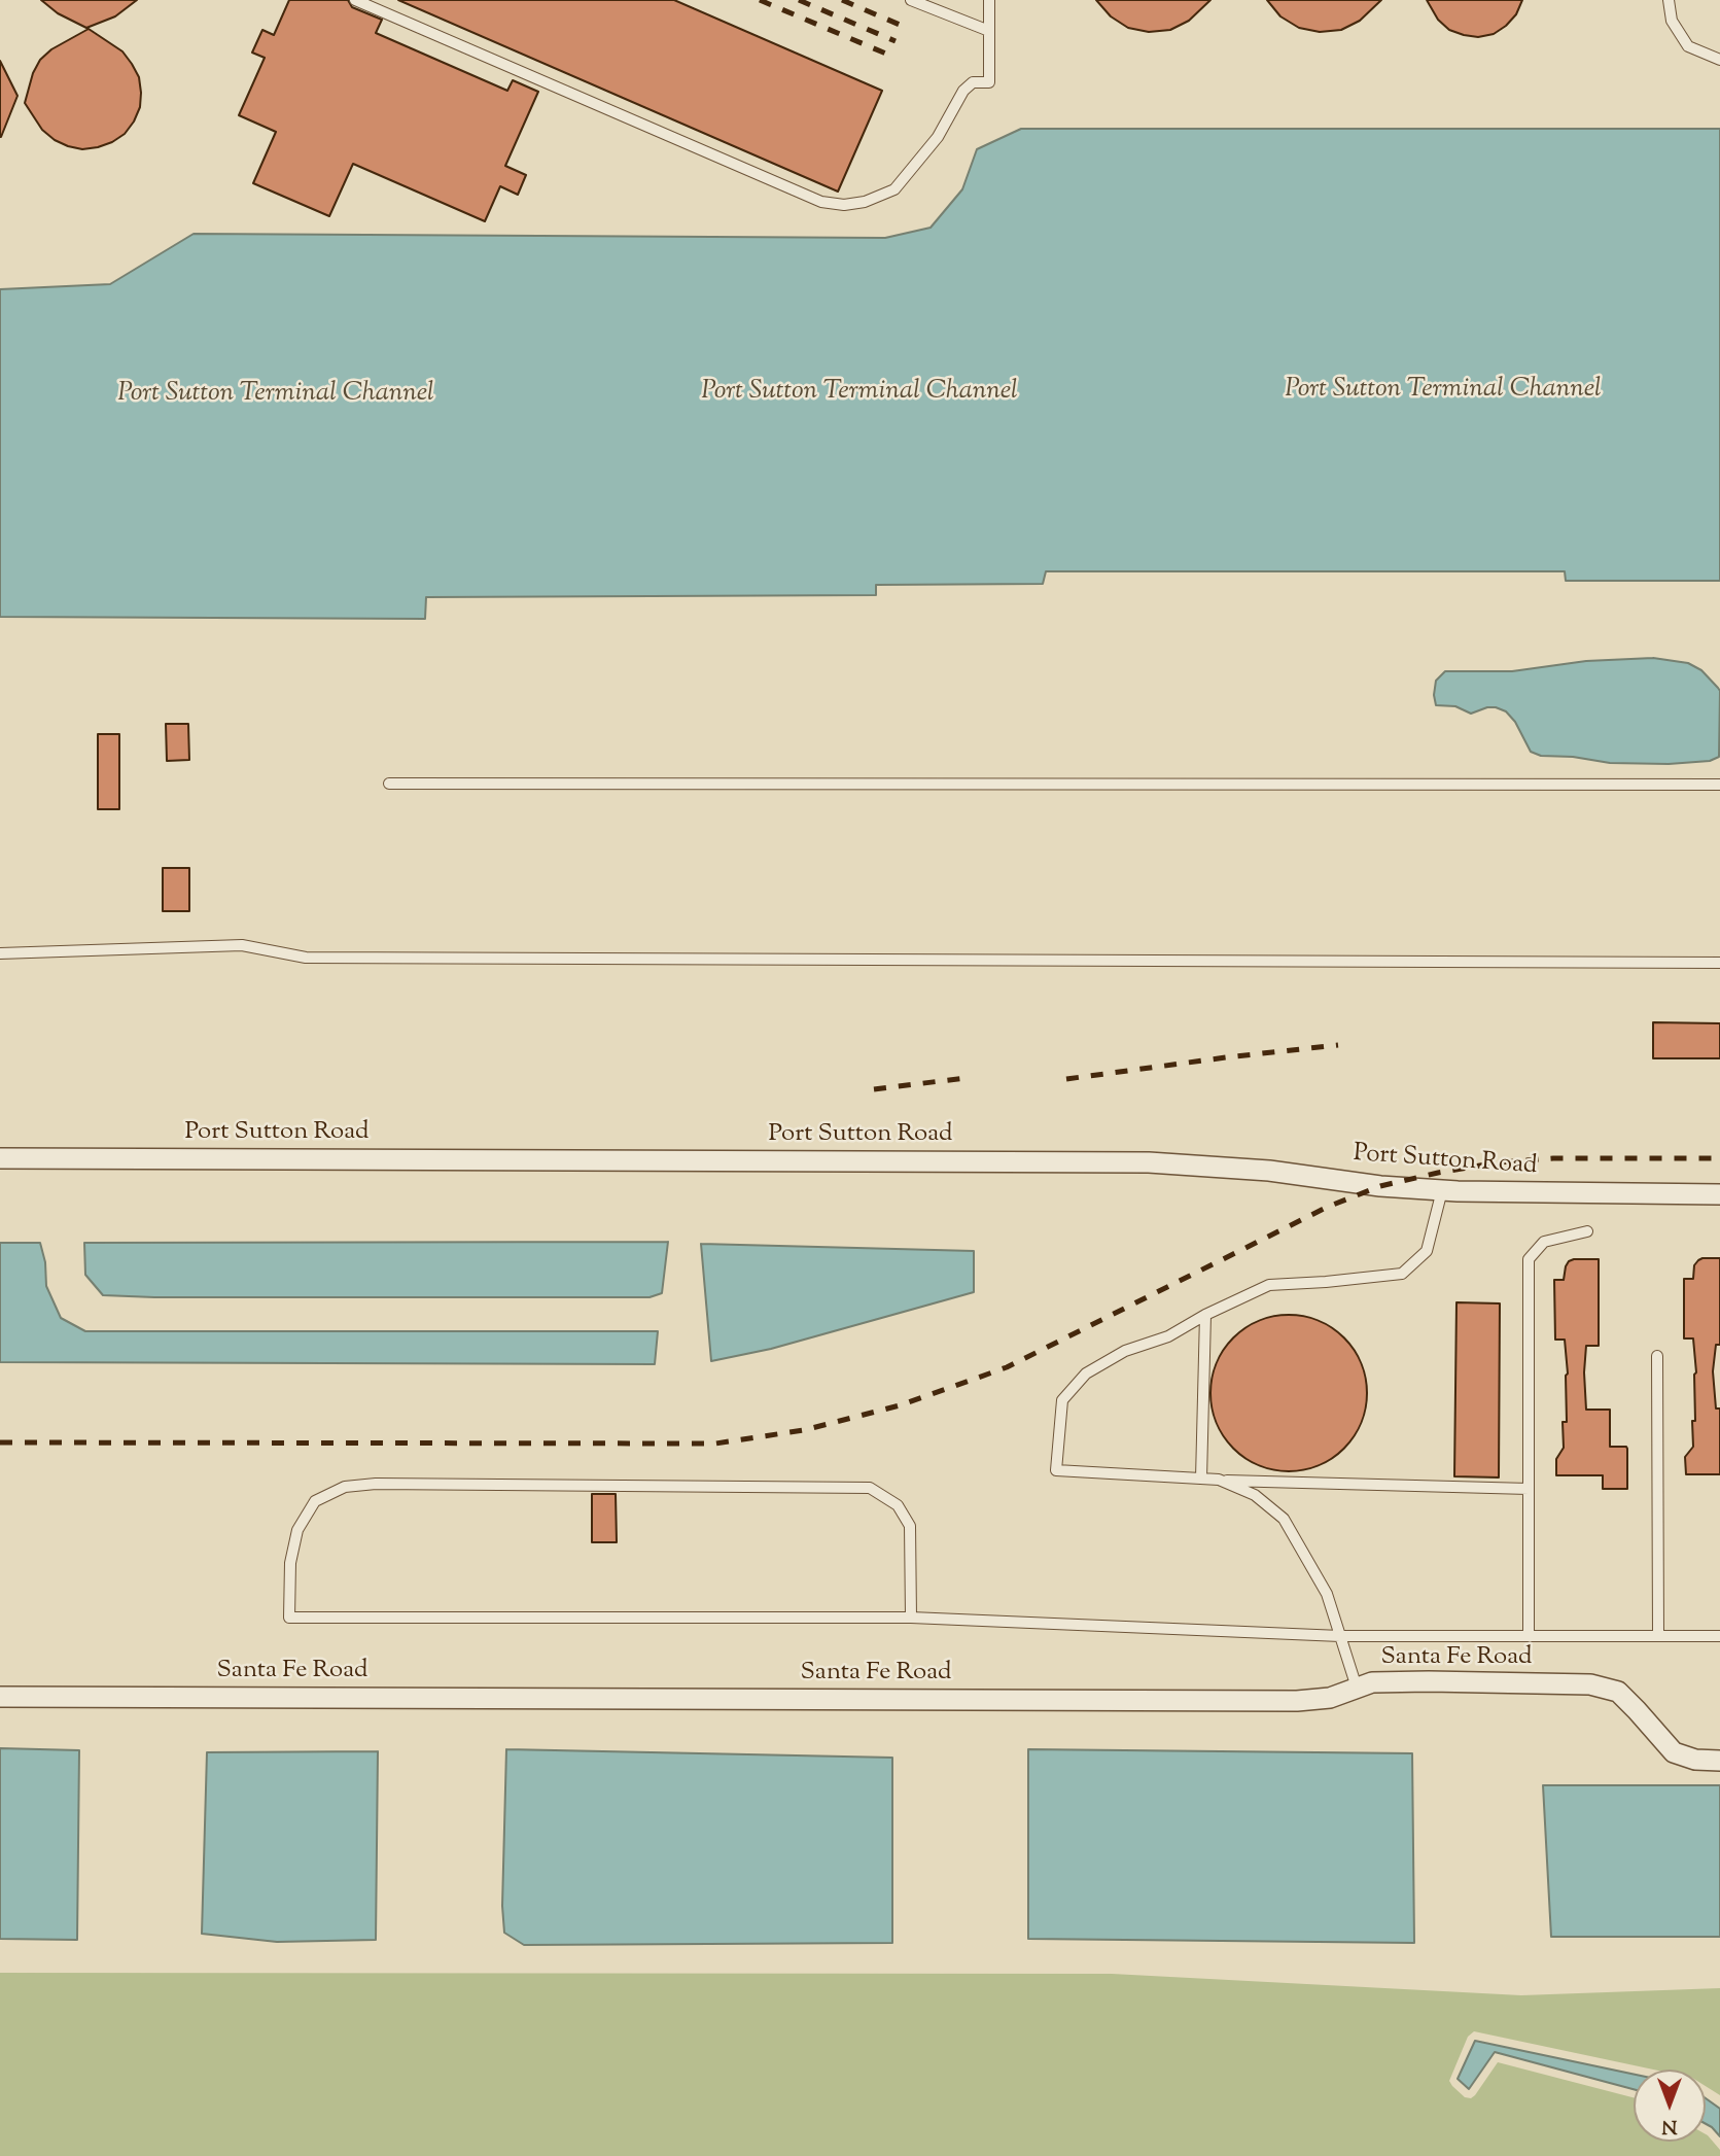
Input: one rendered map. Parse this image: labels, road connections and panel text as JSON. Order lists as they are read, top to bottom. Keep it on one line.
{"streets":{"street":["Port Sutton Road","Santa Fe Road"]},"water":["Port Sutton Terminal Channel"],"north":"bottom"}
